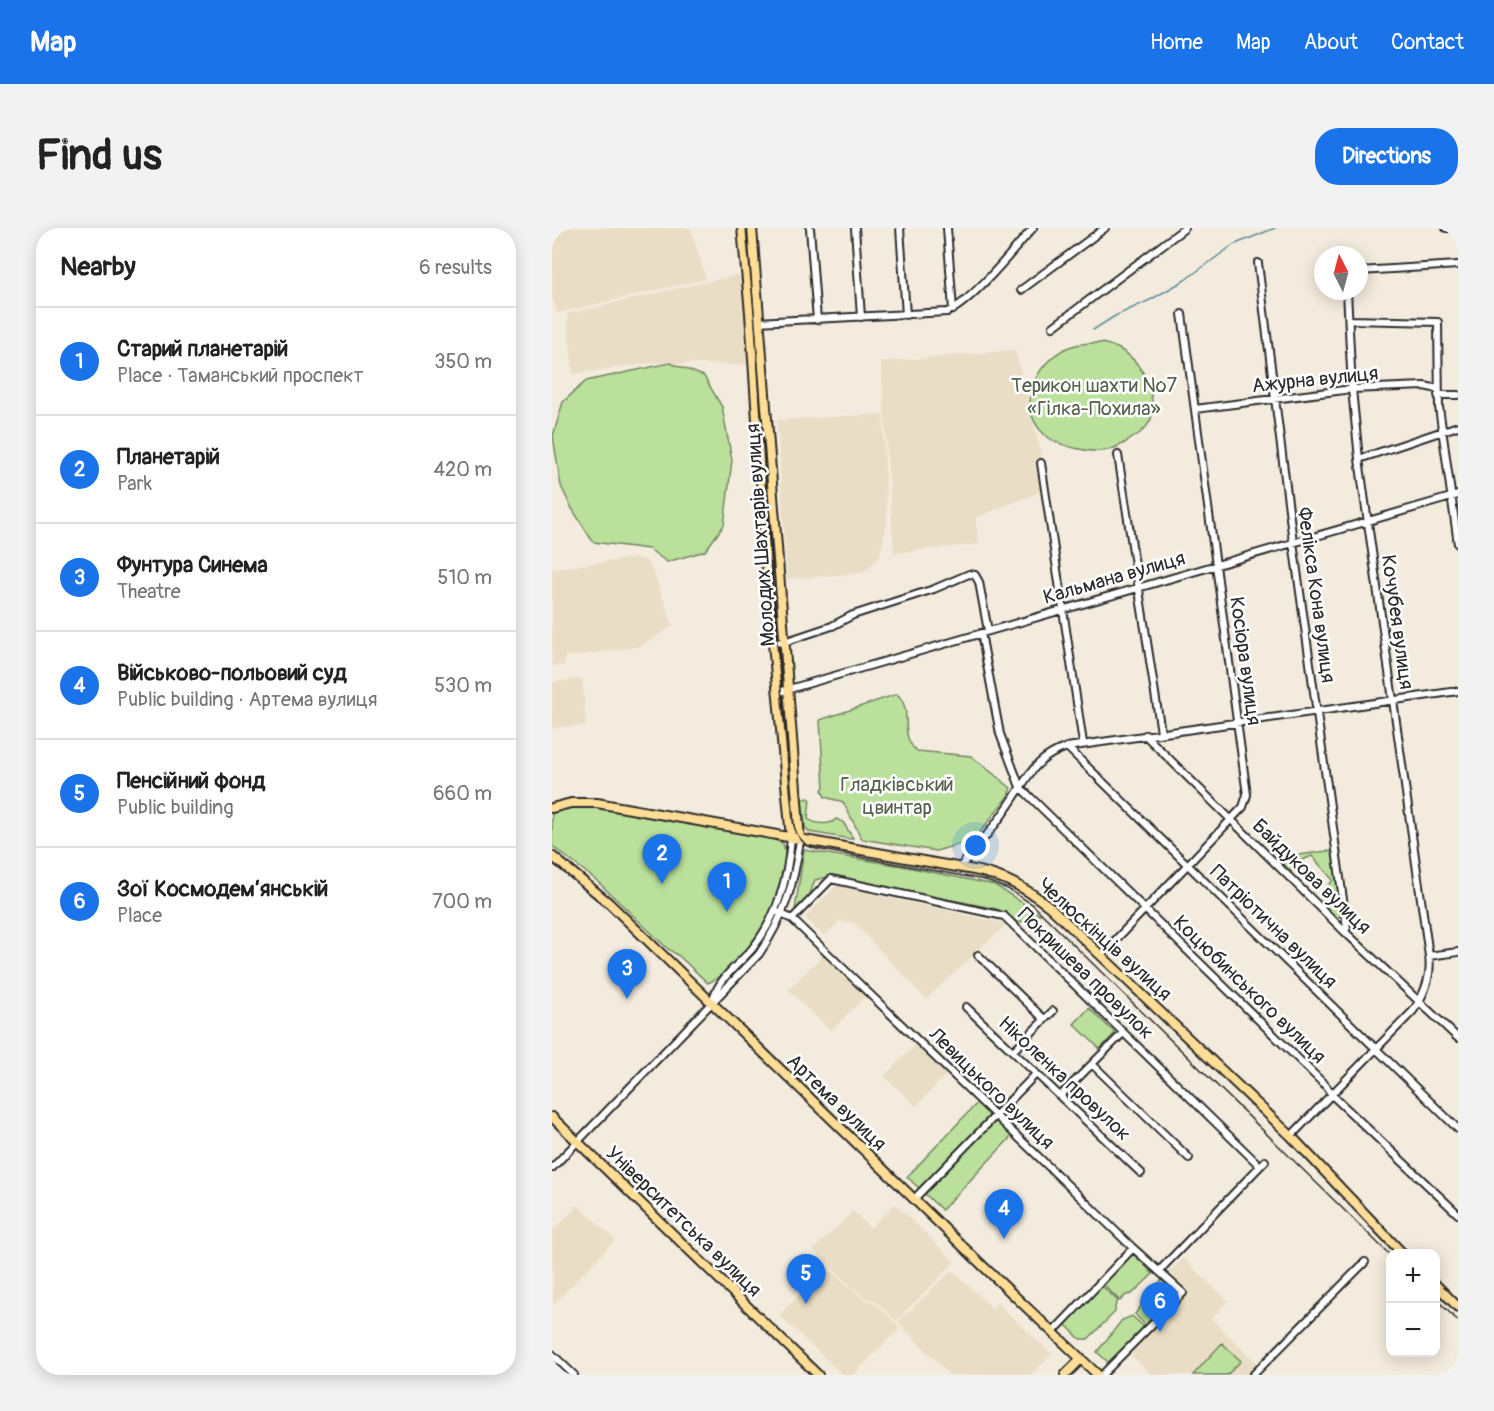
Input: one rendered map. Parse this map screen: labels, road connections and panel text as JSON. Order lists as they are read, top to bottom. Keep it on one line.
{"streets":{"main road":["Молодих Шахтарів вулиця","Челюскінців вулиця","Артема вулиця","Університетська вулиця"],"street":["Ажурна вулиця","Кальмана вулиця","Фелікса Кона вулиця","Кочубея вулиця","Косіора вулиця","Байдукова вулиця","Патріотична вулиця","Покришева провулок","Коцюбинського вулиця","Ніколенка провулок","Левицького вулиця"]},"crossings":[["Ажурна вулиця","Фелікса Кона вулиця"],["Ажурна вулиця","Кочубея вулиця"],["Ажурна вулиця","Косіора вулиця"],["Молодих Шахтарів вулиця","Кальмана вулиця"],["Молодих Шахтарів вулиця","Челюскінців вулиця"],["Кальмана вулиця","Фелікса Кона вулиця"],["Кальмана вулиця","Кочубея вулиця"],["Кальмана вулиця","Косіора вулиця"],["Фелікса Кона вулиця","Байдукова вулиця"],["Кочубея вулиця","Байдукова вулиця"],["Косіора вулиця","Байдукова вулиця"],["Косіора вулиця","Патріотична вулиця"],["Косіора вулиця","Челюскінців вулиця"],["Косіора вулиця","Коцюбинського вулиця"],["Покришева провулок","Левицького вулиця"],["Левицького вулиця","Артема вулиця"]],"parks":["Терикон шахти №7 «Гілка-Похила»","Гладківський цвинтар"],"north":"top","page":{"header":"Map","nav":["Home","Map","About","Contact"],"buttons":"Directions","title":"Find us","heading":["Nearby","6 results"],"list":[{"mark":"1","name":"Старий планетарій","note":"Place · Таманський проспект","value":"350 m"},{"mark":"2","name":"Планетарій","note":"Park","value":"420 m"},{"mark":"3","name":"Фунтура Синема","note":"Theatre","value":"510 m"},{"mark":"4","name":"Військово-польовий суд","note":"Public building · Артема вулиця","value":"530 m"},{"mark":"5","name":"Пенсійний фонд","note":"Public building","value":"660 m"},{"mark":"6","name":"Зої Космодем’янській","note":"Place","value":"700 m"}],"pins":["2","1","3","4","5","6"],"map_buttons":["+","−"]}}
